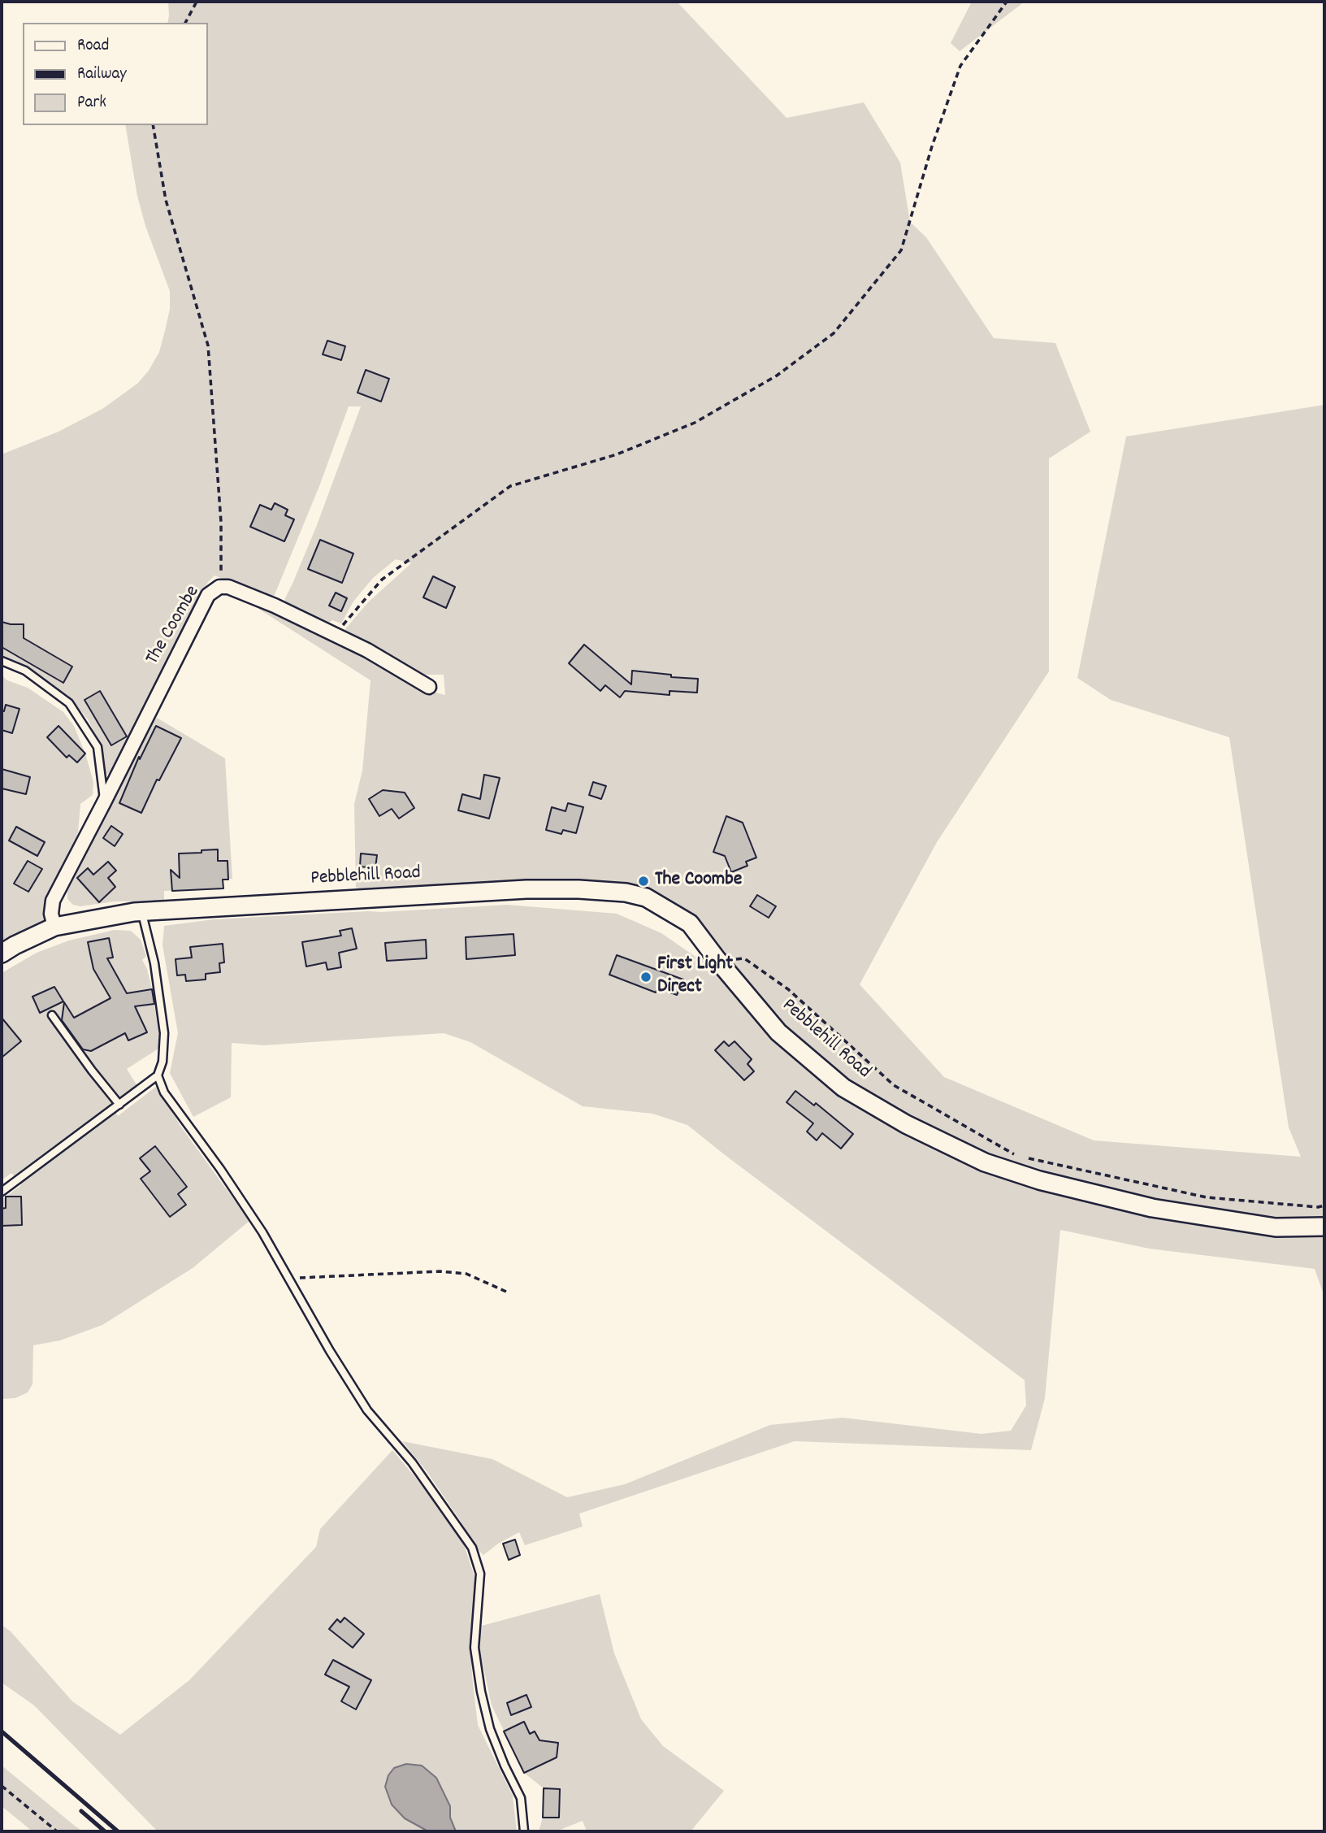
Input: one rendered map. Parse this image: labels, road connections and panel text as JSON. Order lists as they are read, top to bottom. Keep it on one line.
{"streets":{"main road":["Pebblehill Road"],"street":["The Coombe"]},"crossings":[["The Coombe","Pebblehill Road"]],"places":["The Coombe","First Light Direct"],"legend":["Road","Railway","Park"]}
